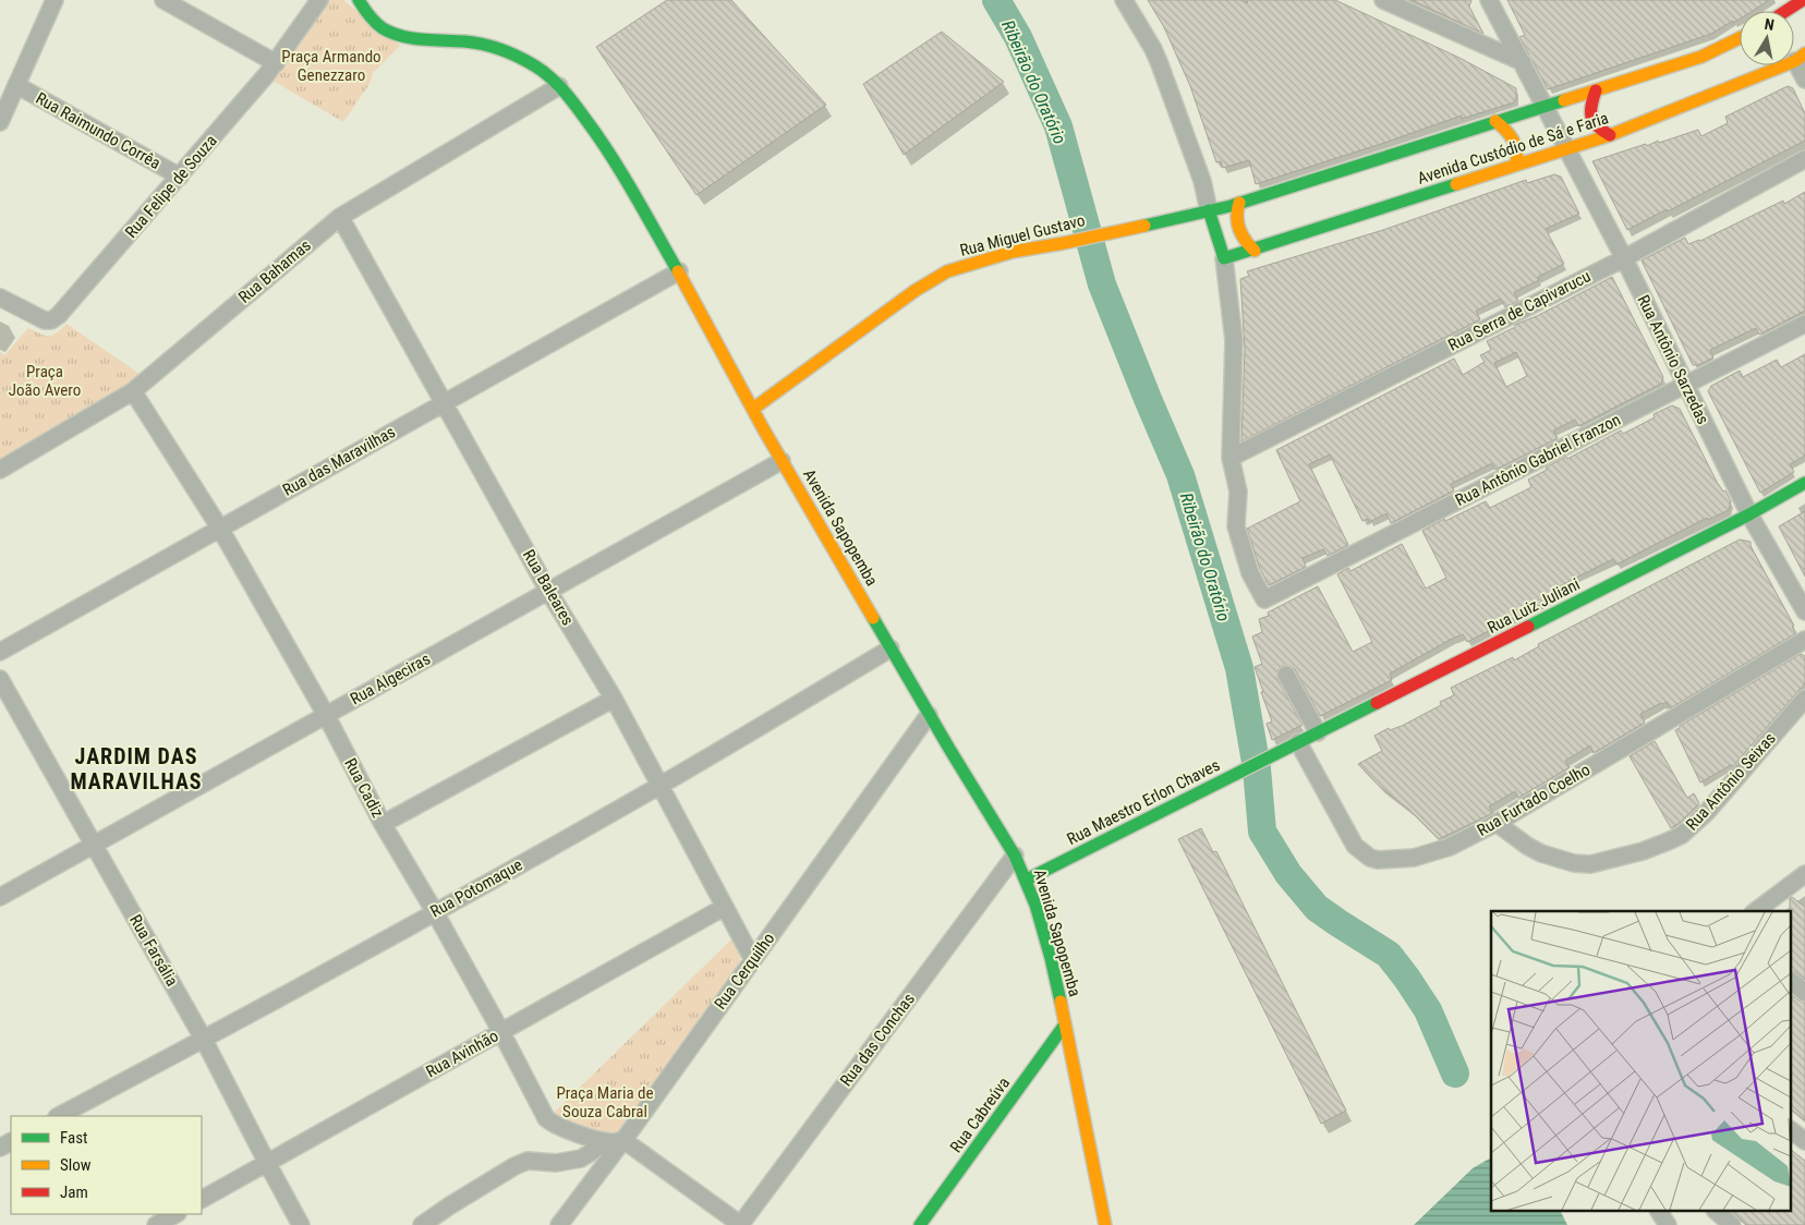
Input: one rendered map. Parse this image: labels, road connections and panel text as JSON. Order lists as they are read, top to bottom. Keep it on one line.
{"streets":{"street":["Rua Raimundo Corrêa","Avenida Custódio de Sá e Faria","Rua Felipe de Souza","Rua Miguel Gustavo","Rua Bahamas","Rua Serra de Capivarucu","Rua Antônio Sarzedas","Rua Antônio Gabriel Franzon","Rua das Maravilhas","Avenida Sapopemba","Rua Baleares","Rua Luiz Juliani","Rua Algeciras","Rua Antônio Seixas","Rua Cadiz","Rua Furtado Coelho","Rua Maestro Erlon Chaves","Rua Potomaque","Rua Farsália","Rua Cerquilho","Rua das Conchas","Rua Avinhão","Rua Cabreúva"]},"crossings":[["Rua Raimundo Corrêa","Rua Felipe de Souza"],["Avenida Custódio de Sá e Faria","Rua Miguel Gustavo"],["Avenida Custódio de Sá e Faria","Rua Antônio Sarzedas"],["Rua Miguel Gustavo","Avenida Sapopemba"],["Rua Bahamas","Avenida Sapopemba"],["Rua Bahamas","Rua Baleares"],["Rua Bahamas","Rua Cadiz"],["Rua Serra de Capivarucu","Rua Antônio Sarzedas"],["Rua Serra de Capivarucu","Rua Antônio Gabriel Franzon"],["Rua Antônio Sarzedas","Rua Antônio Gabriel Franzon"],["Rua Antônio Sarzedas","Rua Luiz Juliani"],["Rua das Maravilhas","Avenida Sapopemba"],["Rua das Maravilhas","Rua Baleares"],["Rua das Maravilhas","Rua Cadiz"],["Avenida Sapopemba","Rua Algeciras"],["Avenida Sapopemba","Rua Maestro Erlon Chaves"],["Avenida Sapopemba","Rua Potomaque"],["Avenida Sapopemba","Rua Cerquilho"],["Avenida Sapopemba","Rua das Conchas"],["Avenida Sapopemba","Rua Cabreúva"],["Rua Baleares","Rua Algeciras"],["Rua Baleares","Rua Potomaque"],["Rua Baleares","Rua Cerquilho"],["Rua Baleares","Rua Avinhão"],["Rua Luiz Juliani","Rua Furtado Coelho"],["Rua Luiz Juliani","Rua Maestro Erlon Chaves"],["Rua Algeciras","Rua Cadiz"],["Rua Algeciras","Rua Farsália"],["Rua Antônio Seixas","Rua Furtado Coelho"],["Rua Cadiz","Rua Potomaque"],["Rua Cadiz","Rua Cerquilho"],["Rua Cadiz","Rua Avinhão"],["Rua Potomaque","Rua Farsália"],["Rua Farsália","Rua Avinhão"]],"districts":["JARDIM DAS MARAVILHAS"],"water":["Ribeirão do Oratório"],"parks":["Praça Armando Genezzaro","Praça João Avero","Praça Maria de Souza Cabral"],"legend":["Fast","Slow","Jam"],"north":"top"}
